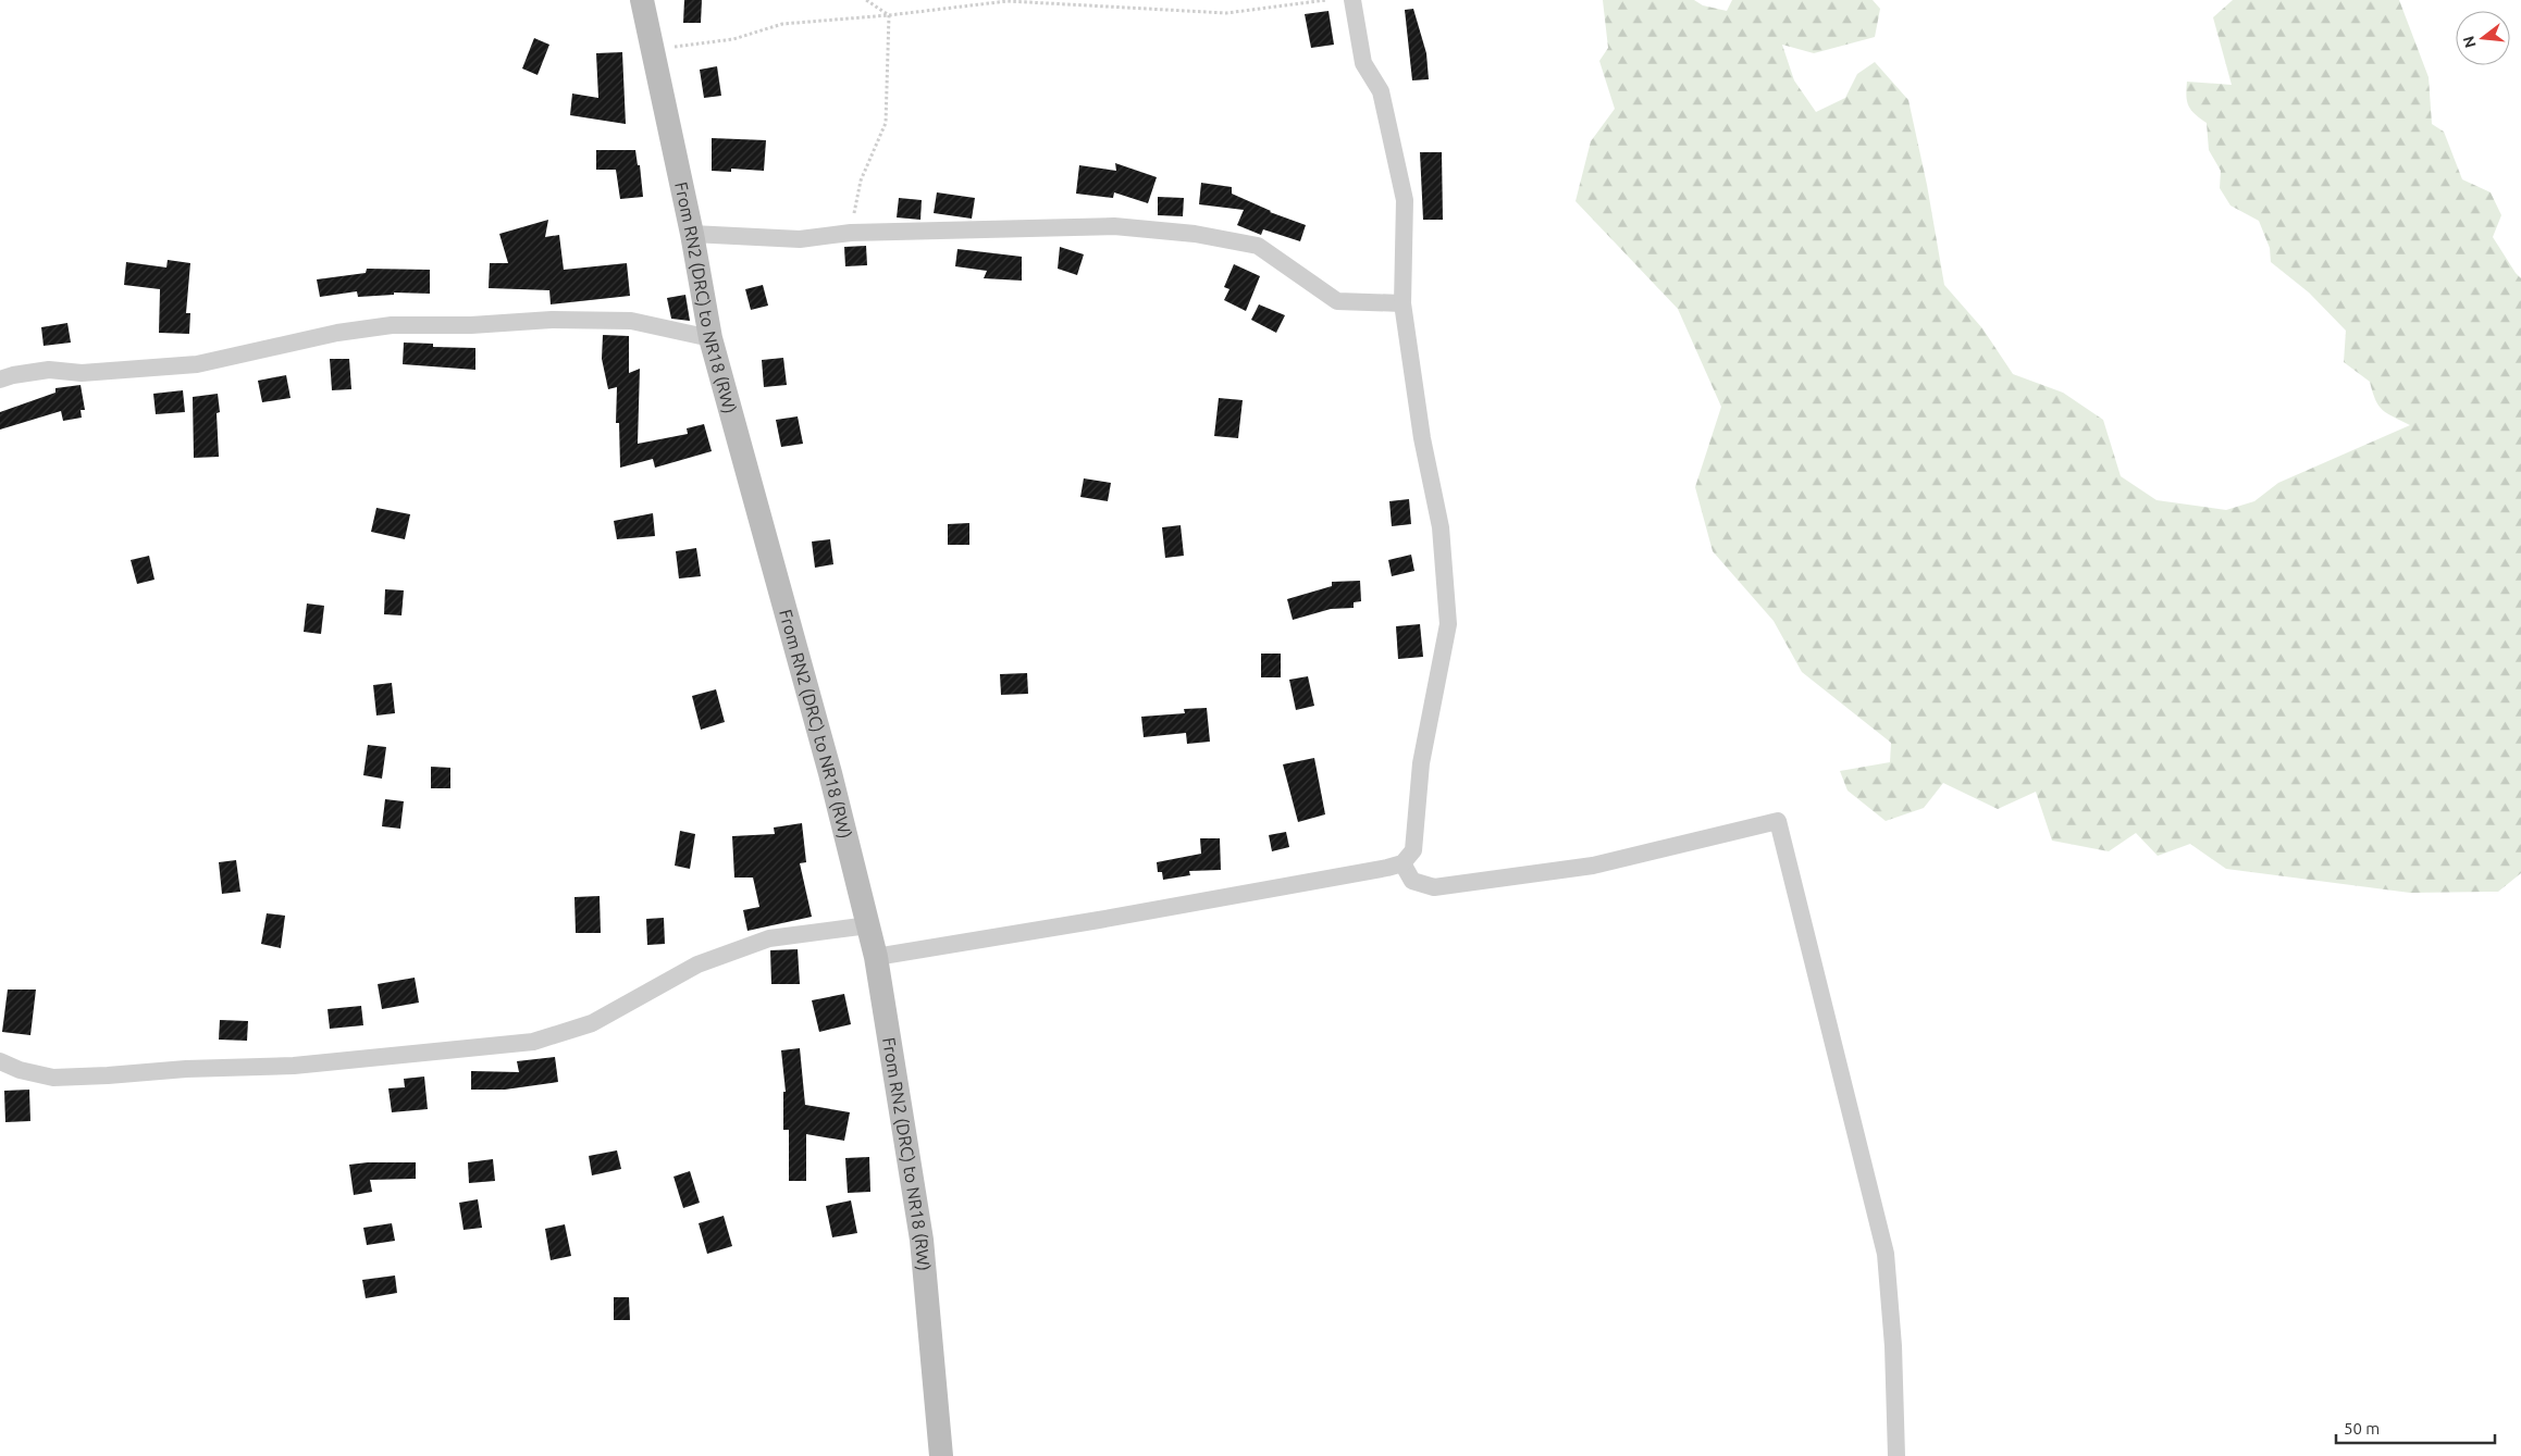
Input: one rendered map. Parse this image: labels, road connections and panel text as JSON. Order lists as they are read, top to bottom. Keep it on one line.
{"streets":{"main road":["From RN2 (DRC) to NR18 (RW)"]},"scale_bar":"50 m","north":"left"}
